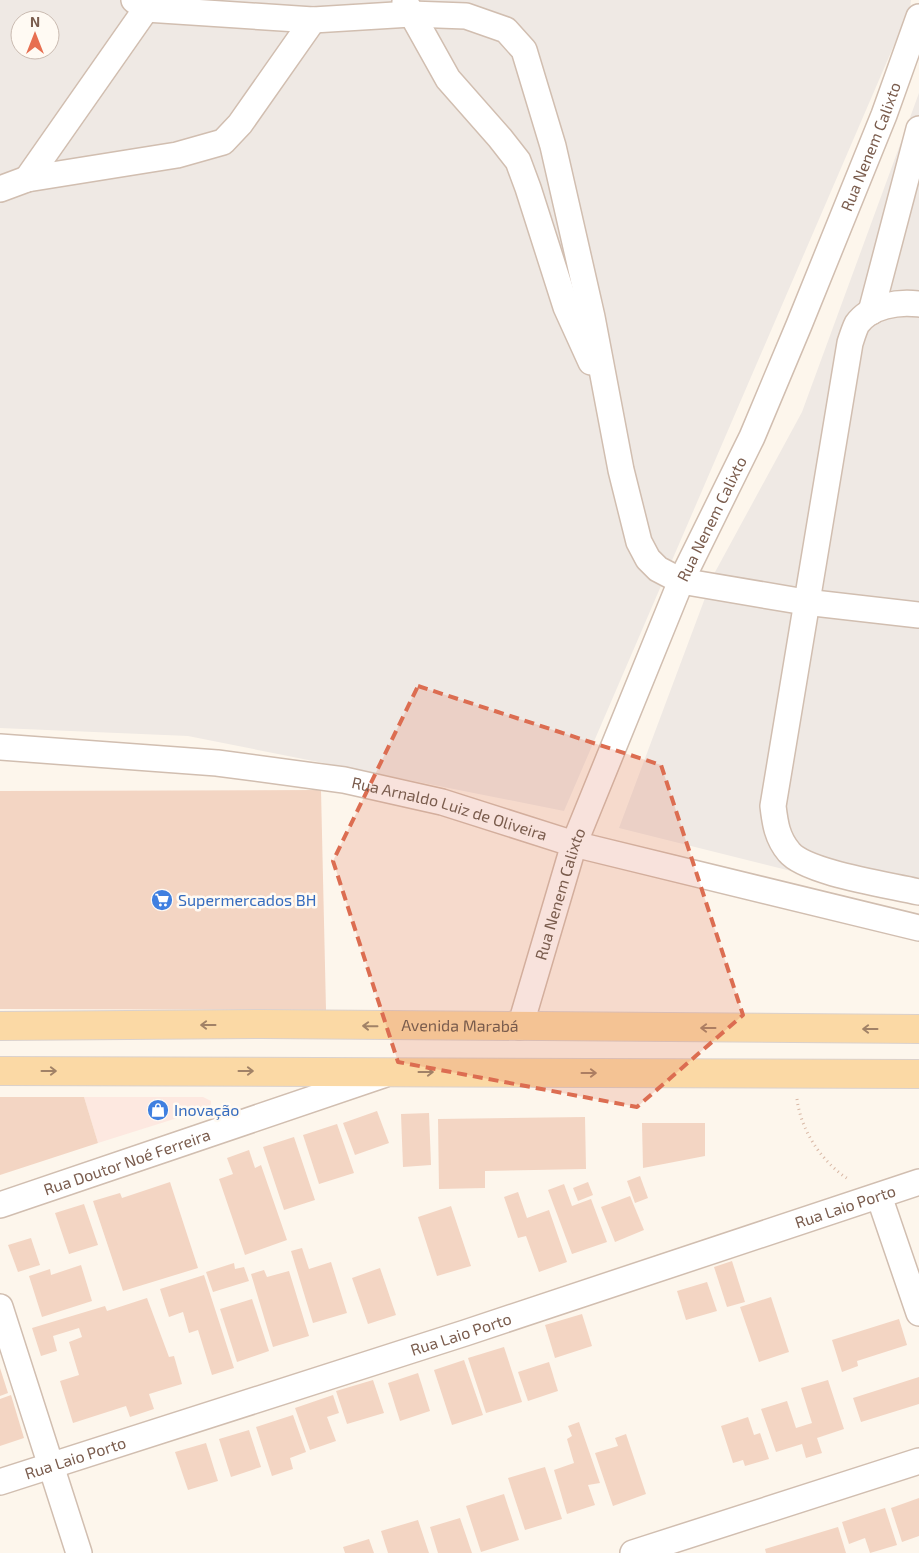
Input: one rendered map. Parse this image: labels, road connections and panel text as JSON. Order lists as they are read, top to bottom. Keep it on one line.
{"streets":{"main road":["Avenida Marabá"],"street":["Rua Nenem Calixto","Rua Arnaldo Luiz de Oliveira","Rua Doutor Noé Ferreira","Rua Laio Porto"]},"crossings":[["Rua Nenem Calixto","Rua Arnaldo Luiz de Oliveira"],["Rua Nenem Calixto","Avenida Marabá"]],"places":{"supermarket":["Supermercados BH"],"shop":["Inovação"]},"north":"top"}
